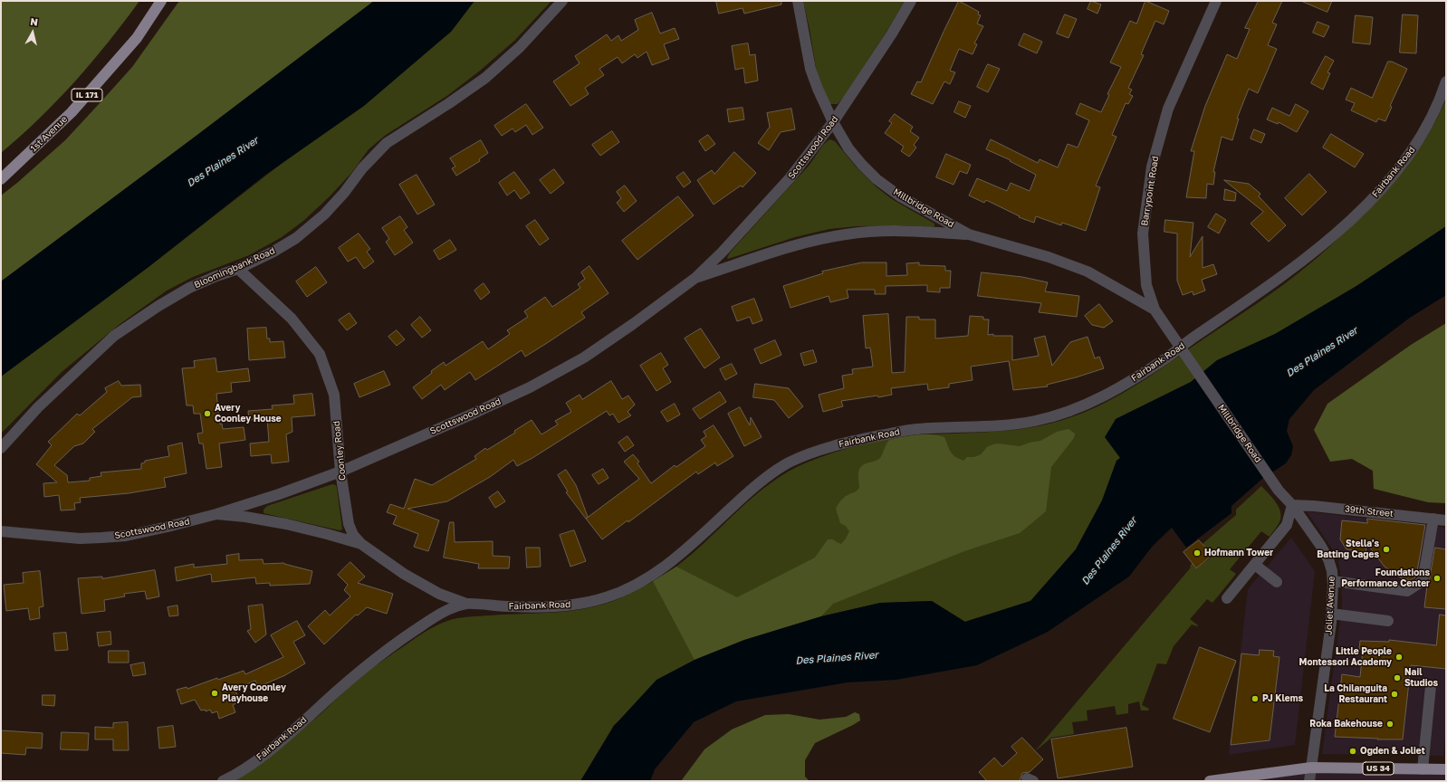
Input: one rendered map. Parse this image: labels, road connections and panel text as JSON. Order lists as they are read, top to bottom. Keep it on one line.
{"streets":{"main road":["IL 171","1st Avenue","US 34"],"street":["Scottswood Road","Fairbank Road","Barrypoint Road","Millbridge Road","Bloomingbank Road","Coonley Road","39th Street","Joliet Avenue"]},"crossings":[["Scottswood Road","Millbridge Road"],["Scottswood Road","Coonley Road"],["Fairbank Road","Barrypoint Road"],["Fairbank Road","Coonley Road"],["Barrypoint Road","Millbridge Road"],["Millbridge Road","39th Street"],["Millbridge Road","Joliet Avenue"],["Bloomingbank Road","Coonley Road"],["39th Street","Joliet Avenue"],["Joliet Avenue","US 34"]],"water":["Des Plaines River"],"places":["Avery Coonley House","Stella's Batting Cages","Hofmann Tower","Foundations Performance Center","Little People Montessori Academy","Nail Studios","Avery Coonley Playhouse","La Chilanguita Restaurant","PJ Klems","Roka Bakehouse","Ogden & Joliet"],"north":"top"}
